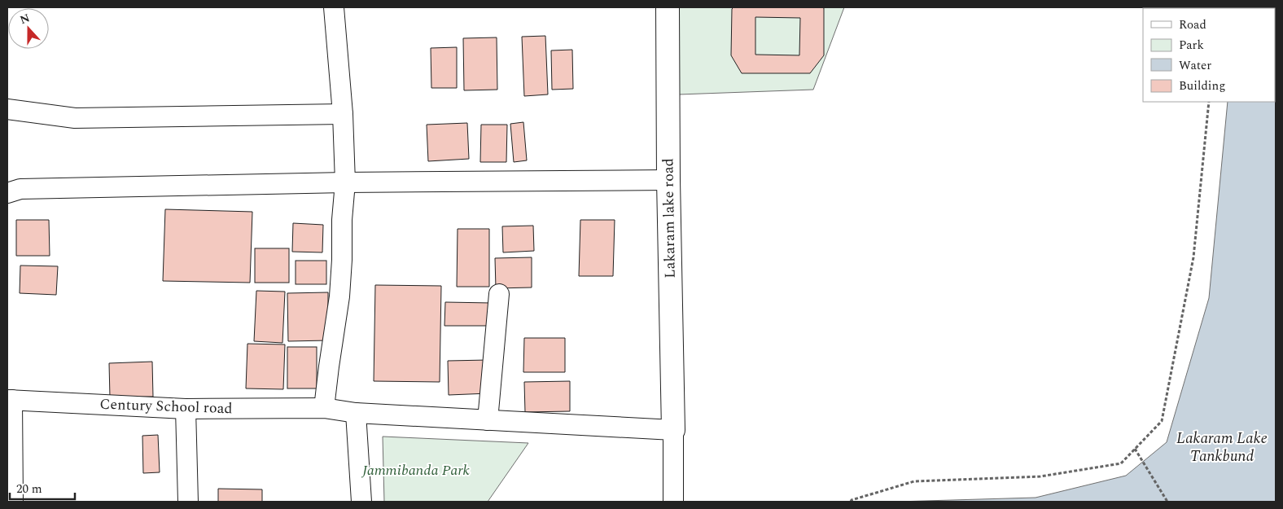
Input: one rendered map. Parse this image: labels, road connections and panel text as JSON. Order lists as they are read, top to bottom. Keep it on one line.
{"streets":{"street":["Lakaram lake road","Century School road"]},"crossings":[["Lakaram lake road","Century School road"]],"water":["Lakaram Lake Tankbund"],"parks":["Jammibanda Park"],"legend":["Road","Park","Water","Building"],"scale_bar":"20 m","north":"top"}
